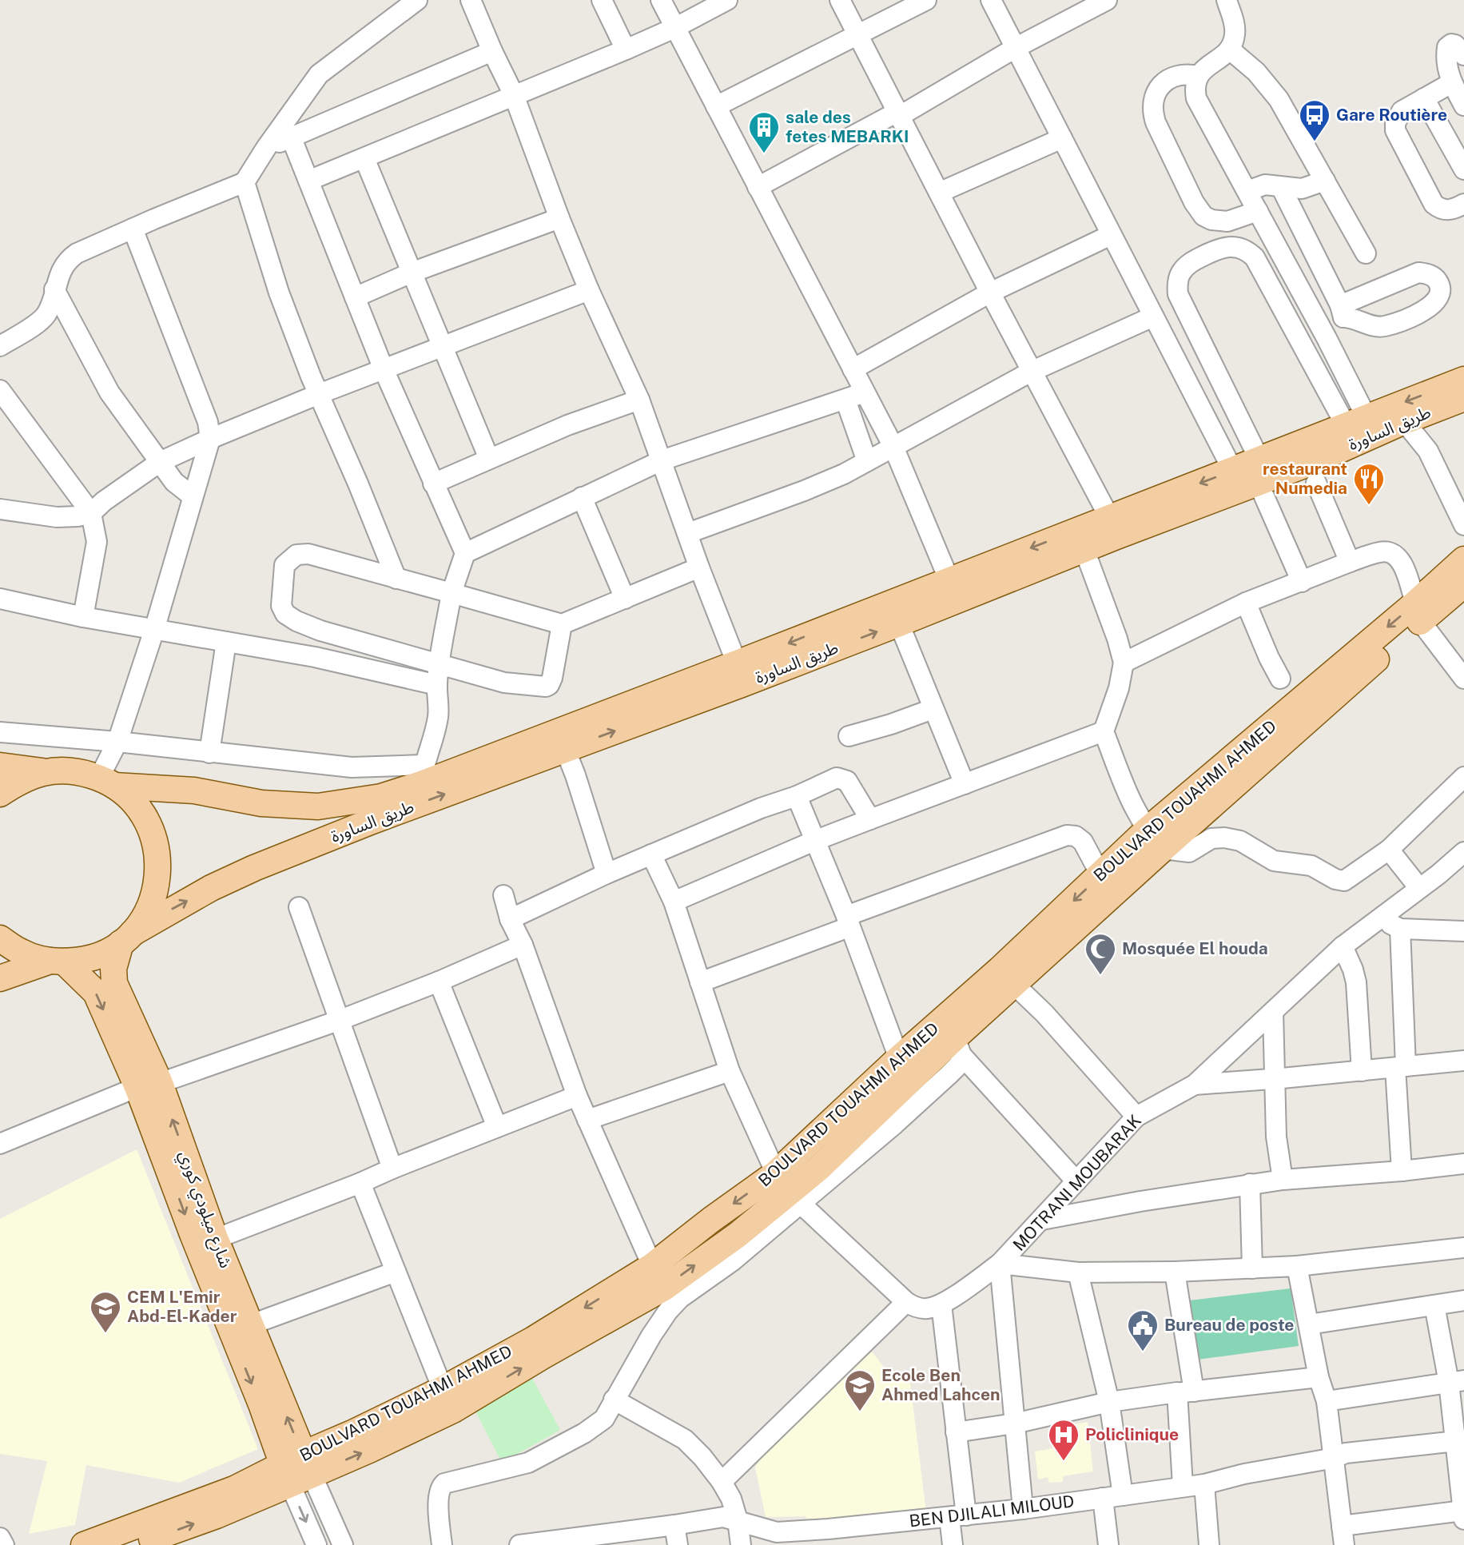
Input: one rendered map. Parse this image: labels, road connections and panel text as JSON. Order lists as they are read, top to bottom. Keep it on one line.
{"streets":{"main road":["طريق الساورة","BOULVARD TOUAHMI AHMED","شارع ميلودي كوري"],"street":["MOTRANI MOUBARAK","BEN DJILALI MILOUD"]},"crossings":[["طريق الساورة","شارع ميلودي كوري"],["BOULVARD TOUAHMI AHMED","شارع ميلودي كوري"],["MOTRANI MOUBARAK","BEN DJILALI MILOUD"]],"places":{"bus stop":["Gare Routière"],"building":["sale des fetes MEBARKI"],"restaurant":["restaurant Numedia"],"mosque":["Mosquée El houda"],"school or university":["CEM L'Emir Abd-El-Kader","Ecole Ben Ahmed Lahcen"],"public building":["Bureau de poste"],"hospital":["Policlinique"]}}
